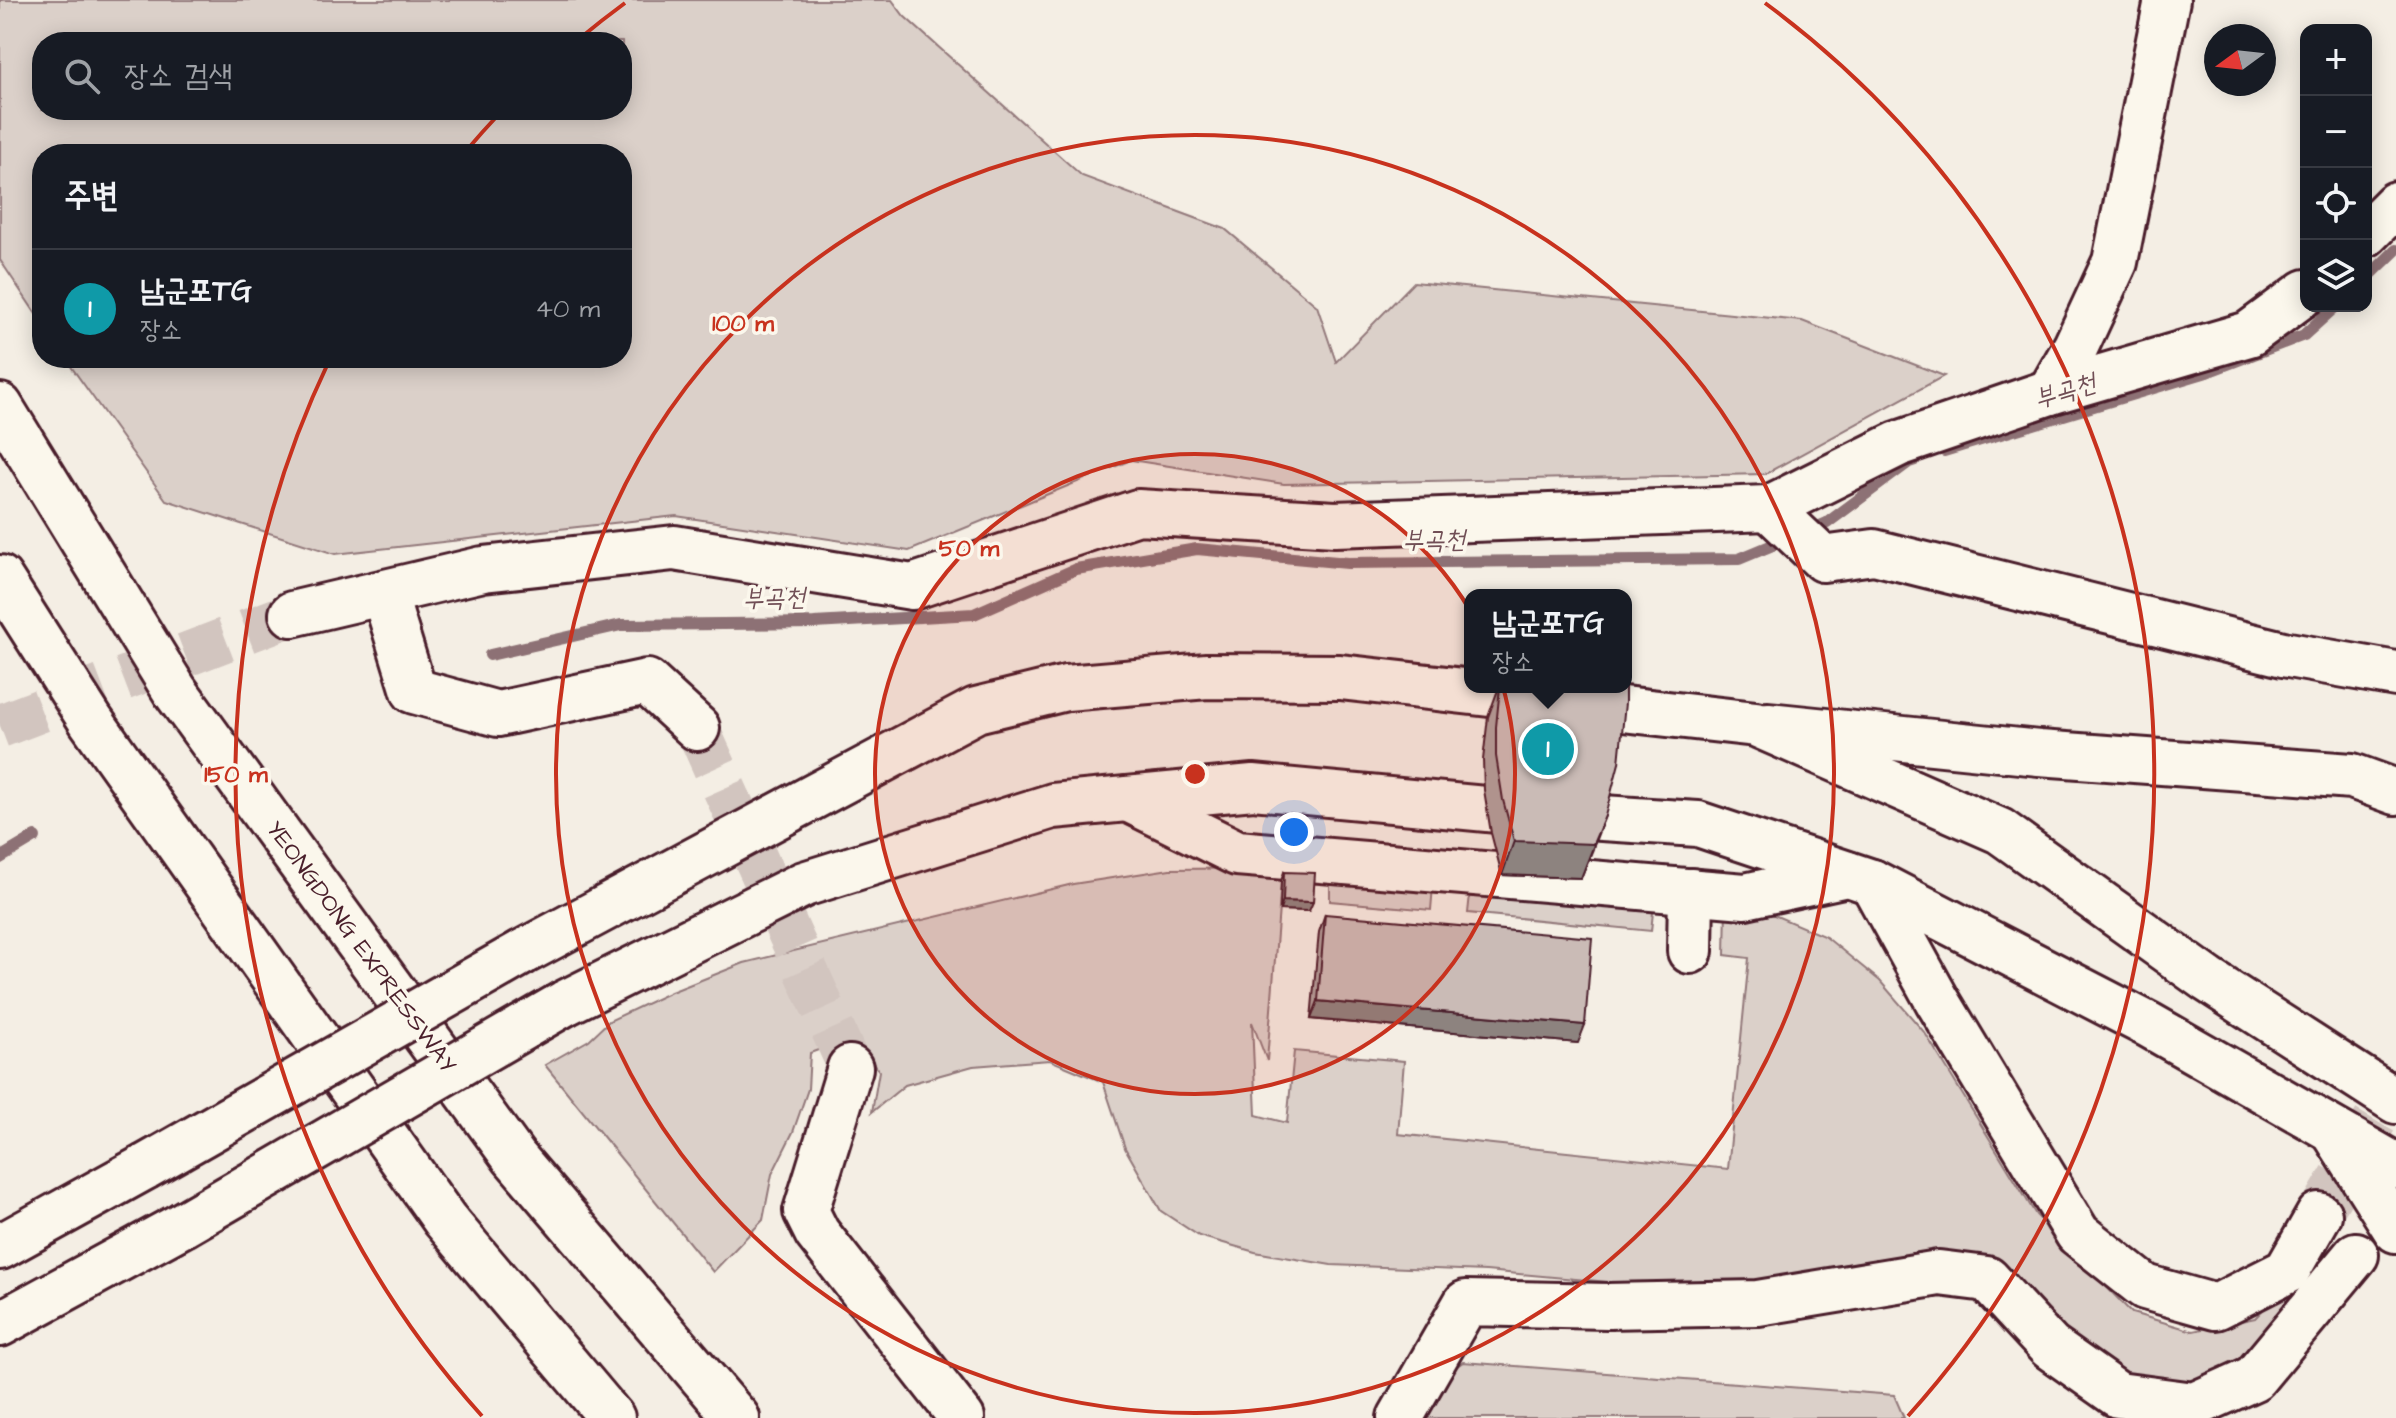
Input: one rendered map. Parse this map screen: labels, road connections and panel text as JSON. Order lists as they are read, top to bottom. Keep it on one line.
{"streets":{"main road":["YEONGDONG EXPRESSWAY"]},"water":["부곡천"],"north":"left","page":{"map_buttons":["+","−"],"search":"장소 검색","heading":"주변","list":[{"mark":"1","name":"남군포TG","note":"장소","value":"40 m"}],"popup":["남군포TG","장소"],"pins":"1"},"rings":["100 m","50 m","150 m"]}
